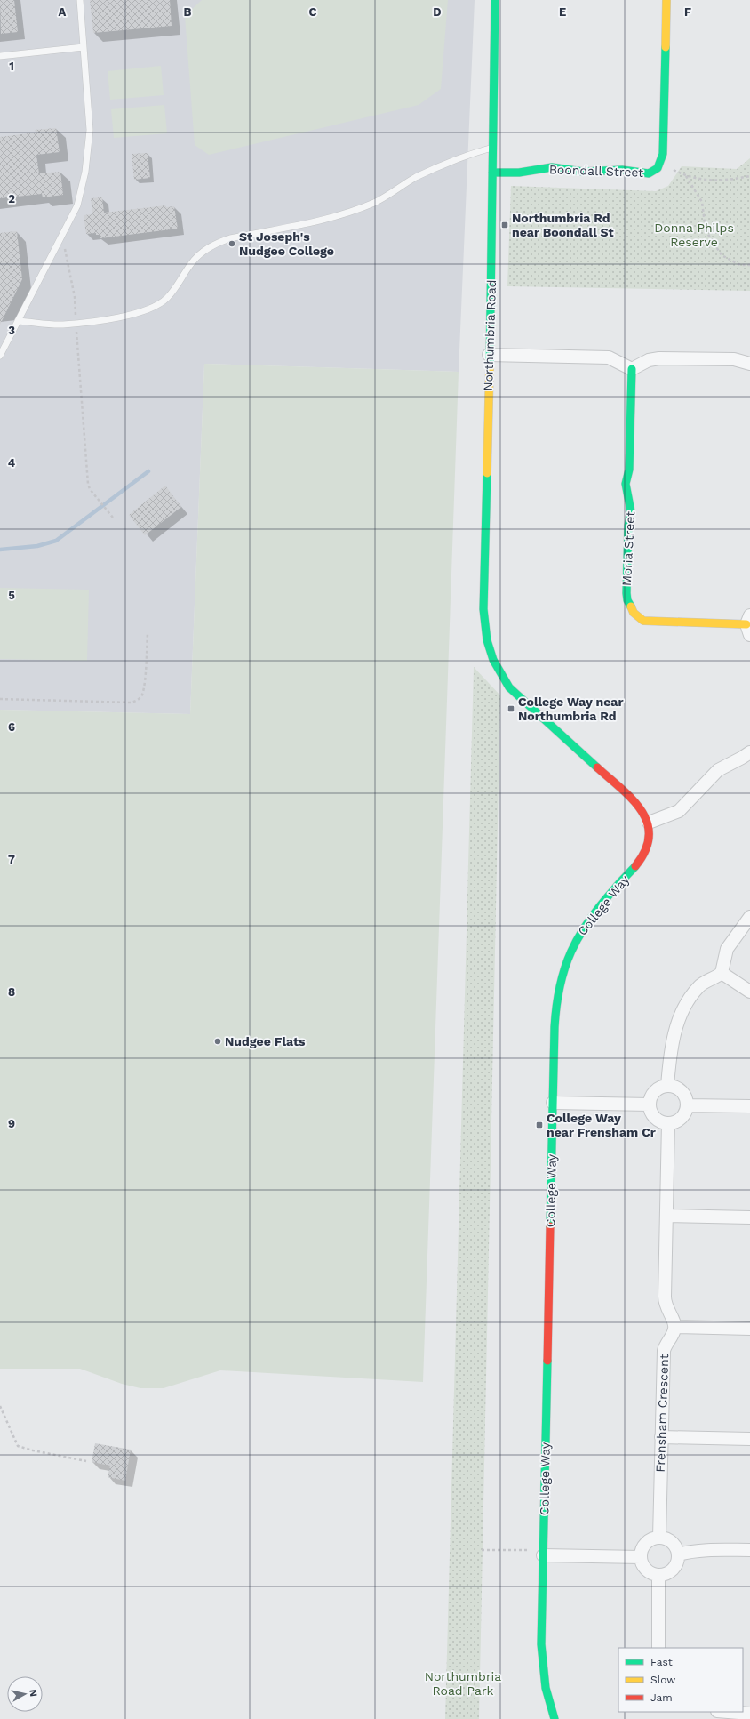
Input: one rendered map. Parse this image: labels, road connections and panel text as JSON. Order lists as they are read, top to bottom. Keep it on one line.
{"streets":{"street":["Boondall Street","Northumbria Road","Moria Street","College Way","Frensham Crescent"]},"crossings":[["Boondall Street","Northumbria Road"],["Northumbria Road","College Way"]],"parks":["Donna Philps Reserve","Northumbria Road Park"],"places":{"transit":["Northumbria Rd near Boondall St","College Way near Northumbria Rd","College Way near Frensham Cr"],"other":["St Joseph's Nudgee College","Nudgee Flats"]},"legend":["Fast","Slow","Jam"],"north":"right","grid":{"columns":["A","B","C","D","E","F"],"rows":["1","2","3","4","5","6","7","8","9"]}}
